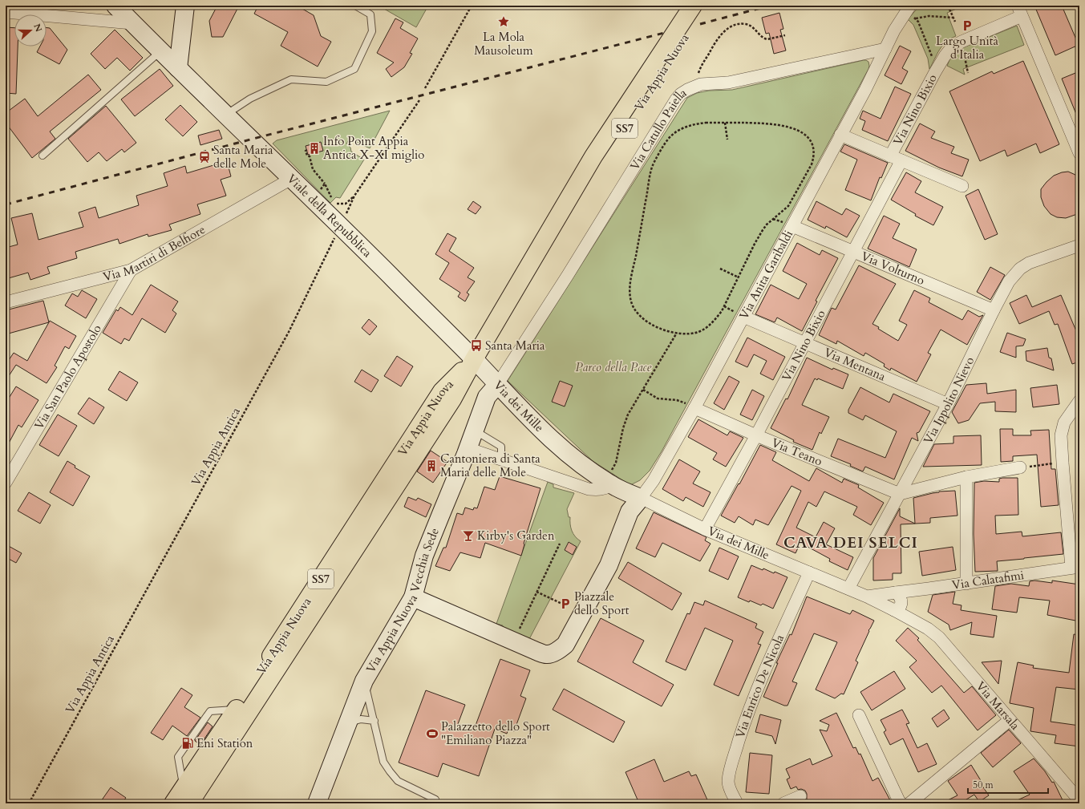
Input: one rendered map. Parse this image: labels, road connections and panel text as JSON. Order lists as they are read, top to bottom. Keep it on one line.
{"streets":{"main road":["Via Appia Nuova","SS7"],"street":["Via Nino Bixio","Via Catullo Paiella","Viale della Repubblica","Via Martiri di Belfiore","Via Volturno","Via Anita Garibaldi","Via Mentana","Via San Paolo Apostolo","Via Ippolito Nievo","Via dei Mille","Via Teano","Via Calatafimi","Via Appia Nuova Vecchia Sede","Via Enrico De Nicola","Via Marsala"],"path":["Via Appia Antica"]},"crossings":[["Via Appia Nuova","Viale della Repubblica"],["Via Nino Bixio","Via Volturno"],["Via Nino Bixio","Via Mentana"],["Via Nino Bixio","Via dei Mille"],["Via Nino Bixio","Via Teano"],["Via Catullo Paiella","Via Anita Garibaldi"],["Via Catullo Paiella","Via dei Mille"],["Via Catullo Paiella","Via Appia Nuova Vecchia Sede"],["Viale della Repubblica","Via Martiri di Belfiore"],["Viale della Repubblica","Via Appia Antica"],["Via Martiri di Belfiore","Via San Paolo Apostolo"],["Via Volturno","Via Anita Garibaldi"],["Via Volturno","Via Ippolito Nievo"],["Via Anita Garibaldi","Via Mentana"],["Via Anita Garibaldi","Via dei Mille"],["Via Anita Garibaldi","Via Teano"],["Via Mentana","Via Ippolito Nievo"],["Via Ippolito Nievo","Via dei Mille"],["Via Ippolito Nievo","Via Teano"],["Via dei Mille","Via Appia Nuova Vecchia Sede"],["Via dei Mille","Via Enrico De Nicola"],["Via dei Mille","Via Marsala"]],"districts":["CAVA DEI SELCI"],"parks":["Parco della Pace"],"places":{"place":["La Mola Mausoleum"],"parking":["Largo Unità d'Italia","Piazzale dello Sport"],"building":["Info Point Appia Antica X-XI miglio","Cantoniera di Santa Maria delle Mole"],"station":["Santa Maria delle Mole"],"bus stop":["Santa Maria"],"bar":["Kirby's Garden"],"sports":["Palazzetto dello Sport \"Emiliano Piazza\""],"fuel station":["Eni Station"]},"scale_bar":"50 m","north":"right"}
